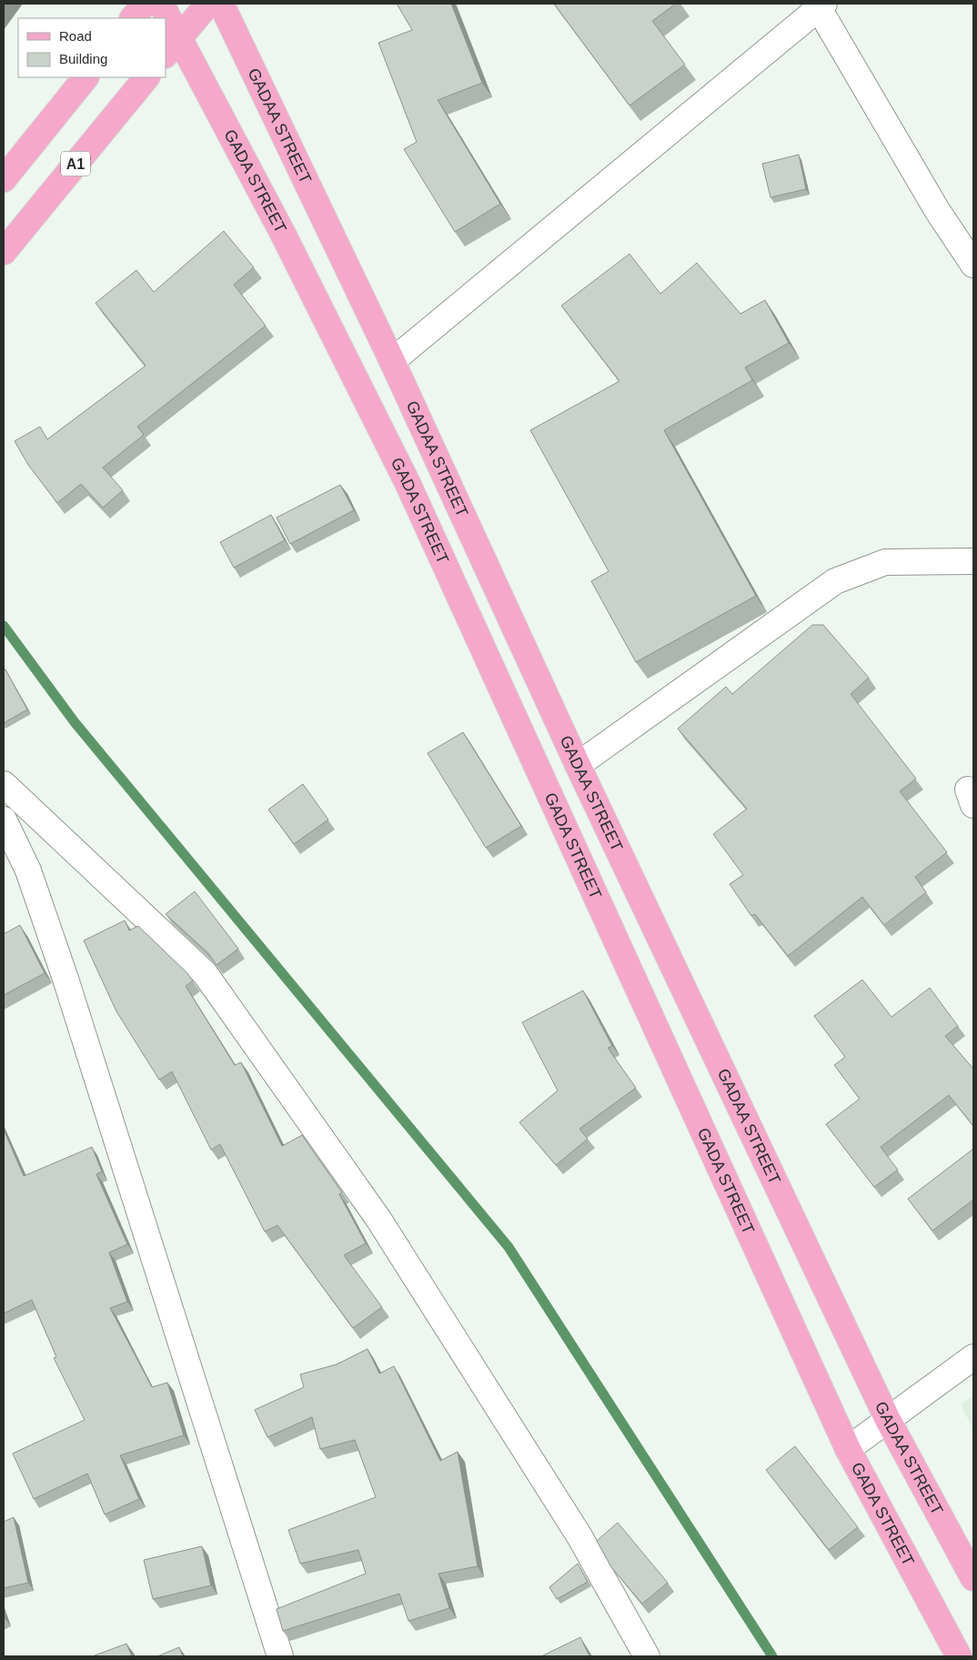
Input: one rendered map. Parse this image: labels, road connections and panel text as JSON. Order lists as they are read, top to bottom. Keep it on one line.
{"streets":{"main road":["GADAA STREET","A1","GADA STREET"]},"legend":["Road","Building"]}
